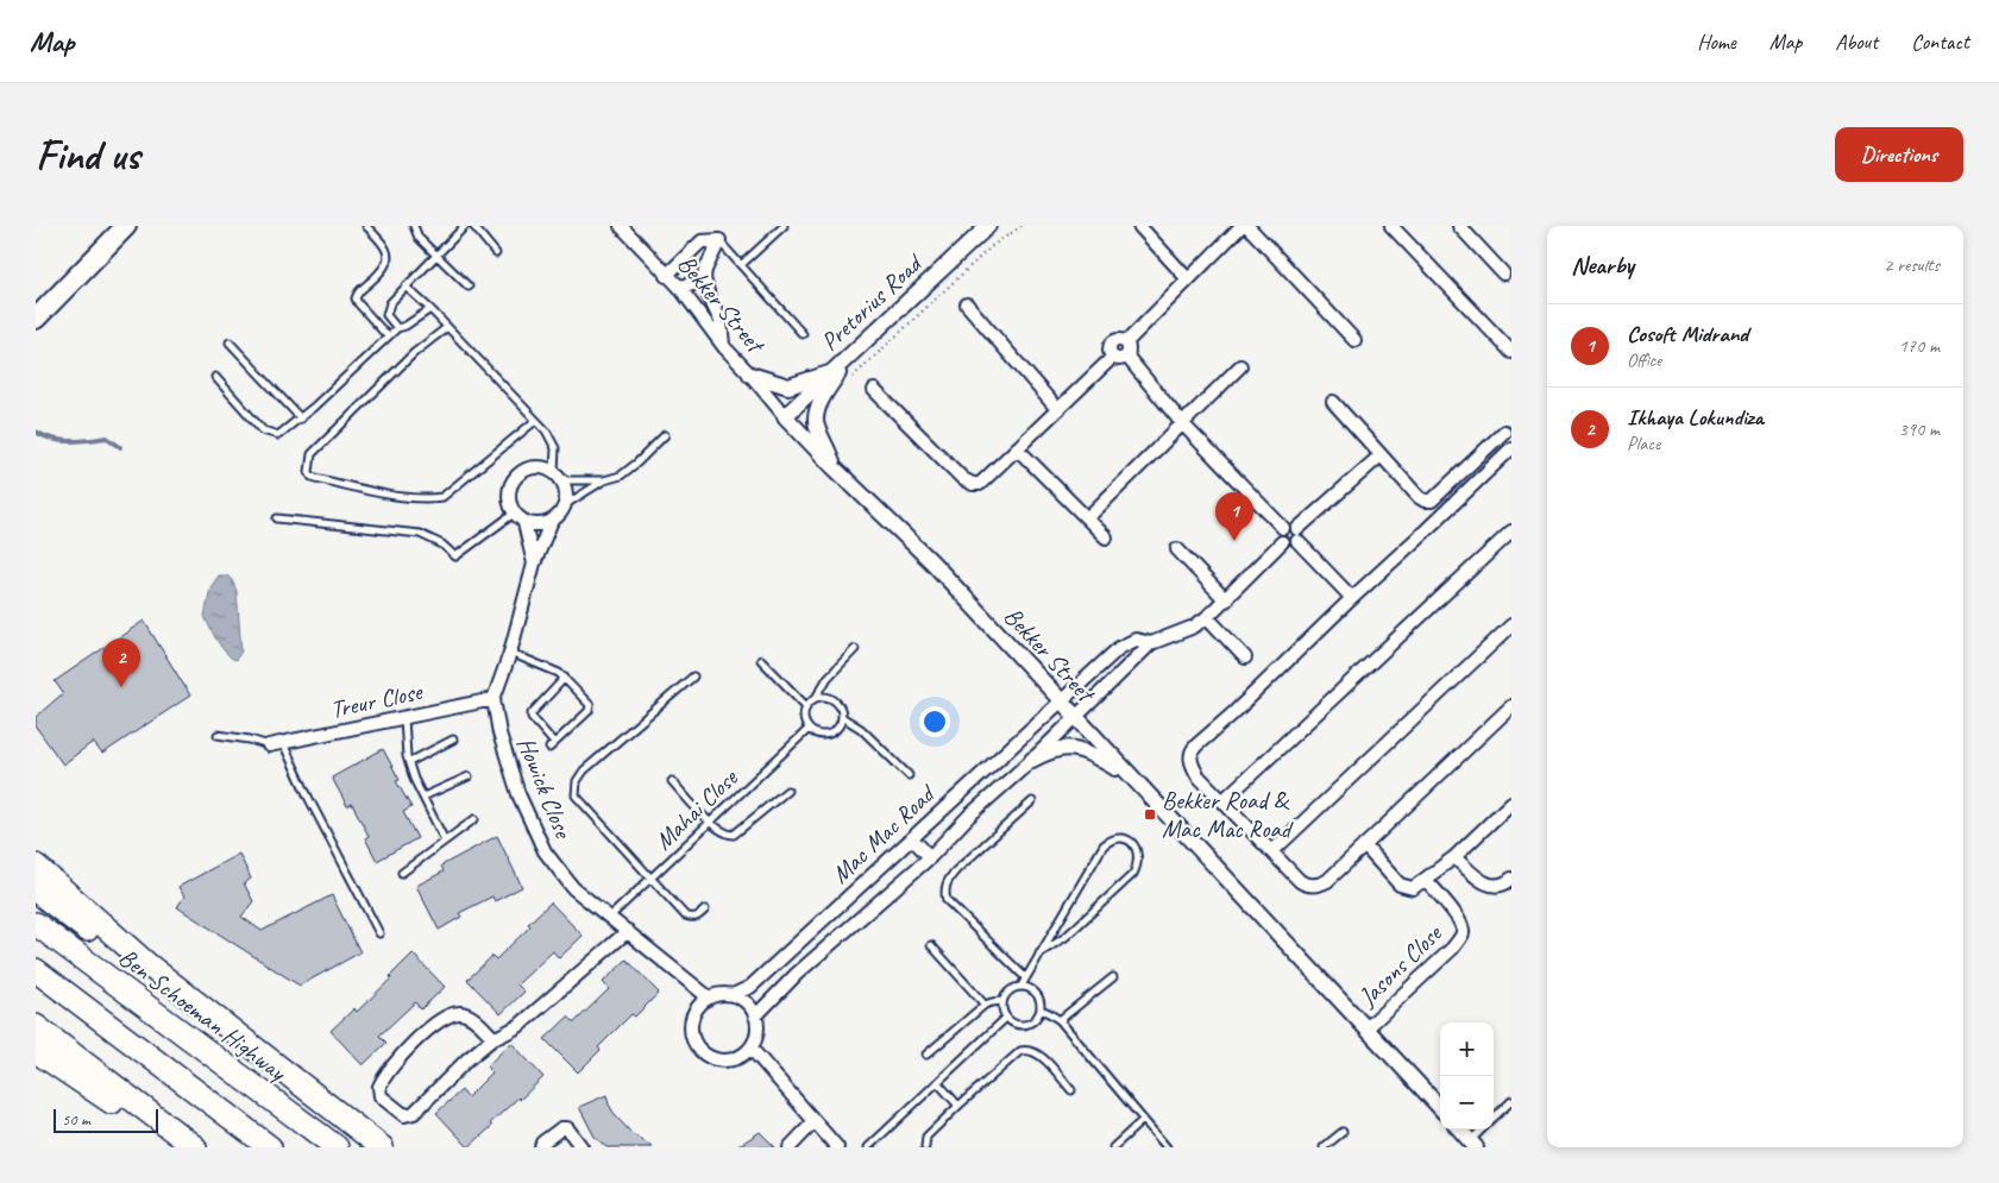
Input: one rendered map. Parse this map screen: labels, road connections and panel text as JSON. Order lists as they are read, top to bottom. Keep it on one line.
{"streets":{"highway":["Ben Schoeman Highway"],"street":["Bekker Street","Pretorius Road","Treur Close","Howick Close","Mac Mac Road","Jasons Close"],"lane":["Mahai Close"]},"crossings":[["Bekker Street","Pretorius Road"],["Bekker Street","Mac Mac Road"],["Bekker Street","Jasons Close"],["Treur Close","Howick Close"],["Howick Close","Mahai Close"],["Howick Close","Mac Mac Road"]],"places":{"transit":["Bekker Road & Mac Mac Road"]},"scale_bar":"50 m","page":{"header":"Map","nav":["Home","Map","About","Contact"],"buttons":"Directions","title":"Find us","heading":["Nearby","2 results"],"list":[{"mark":"1","name":"Cosoft Midrand","note":"Office","value":"170 m"},{"mark":"2","name":"Ikhaya Lokundiza","note":"Place","value":"390 m"}],"pins":["1","2"],"map_buttons":["+","−"],"scale":"50 m"}}
